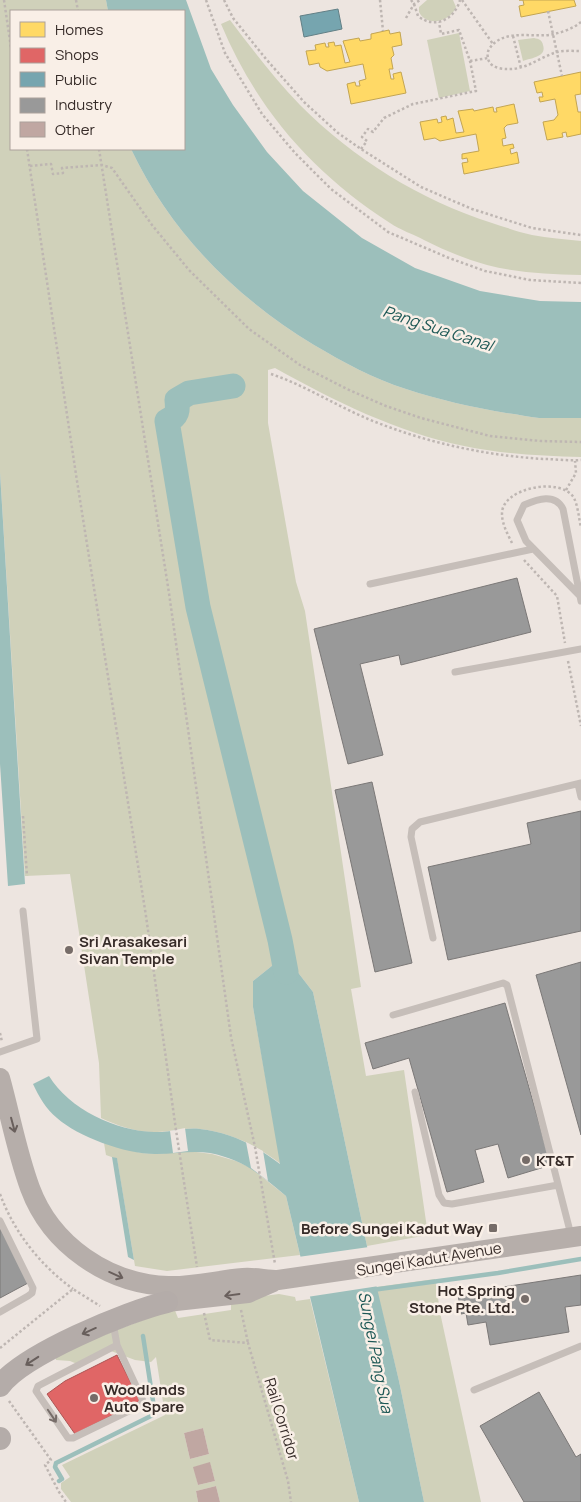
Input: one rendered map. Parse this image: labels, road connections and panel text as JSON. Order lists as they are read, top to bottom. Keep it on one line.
{"streets":{"street":["Sungei Kadut Avenue"],"path":["Rail Corridor"]},"water":["Pang Sua Canal","Sungei Pang Sua"],"places":{"other":["Sri Arasakesari Sivan Temple","KT&T","Hot Spring Stone Pte. Ltd.","Woodlands Auto Spare"],"transit":["Before Sungei Kadut Way"]},"legend":["Homes","Shops","Public","Industry","Other"]}
